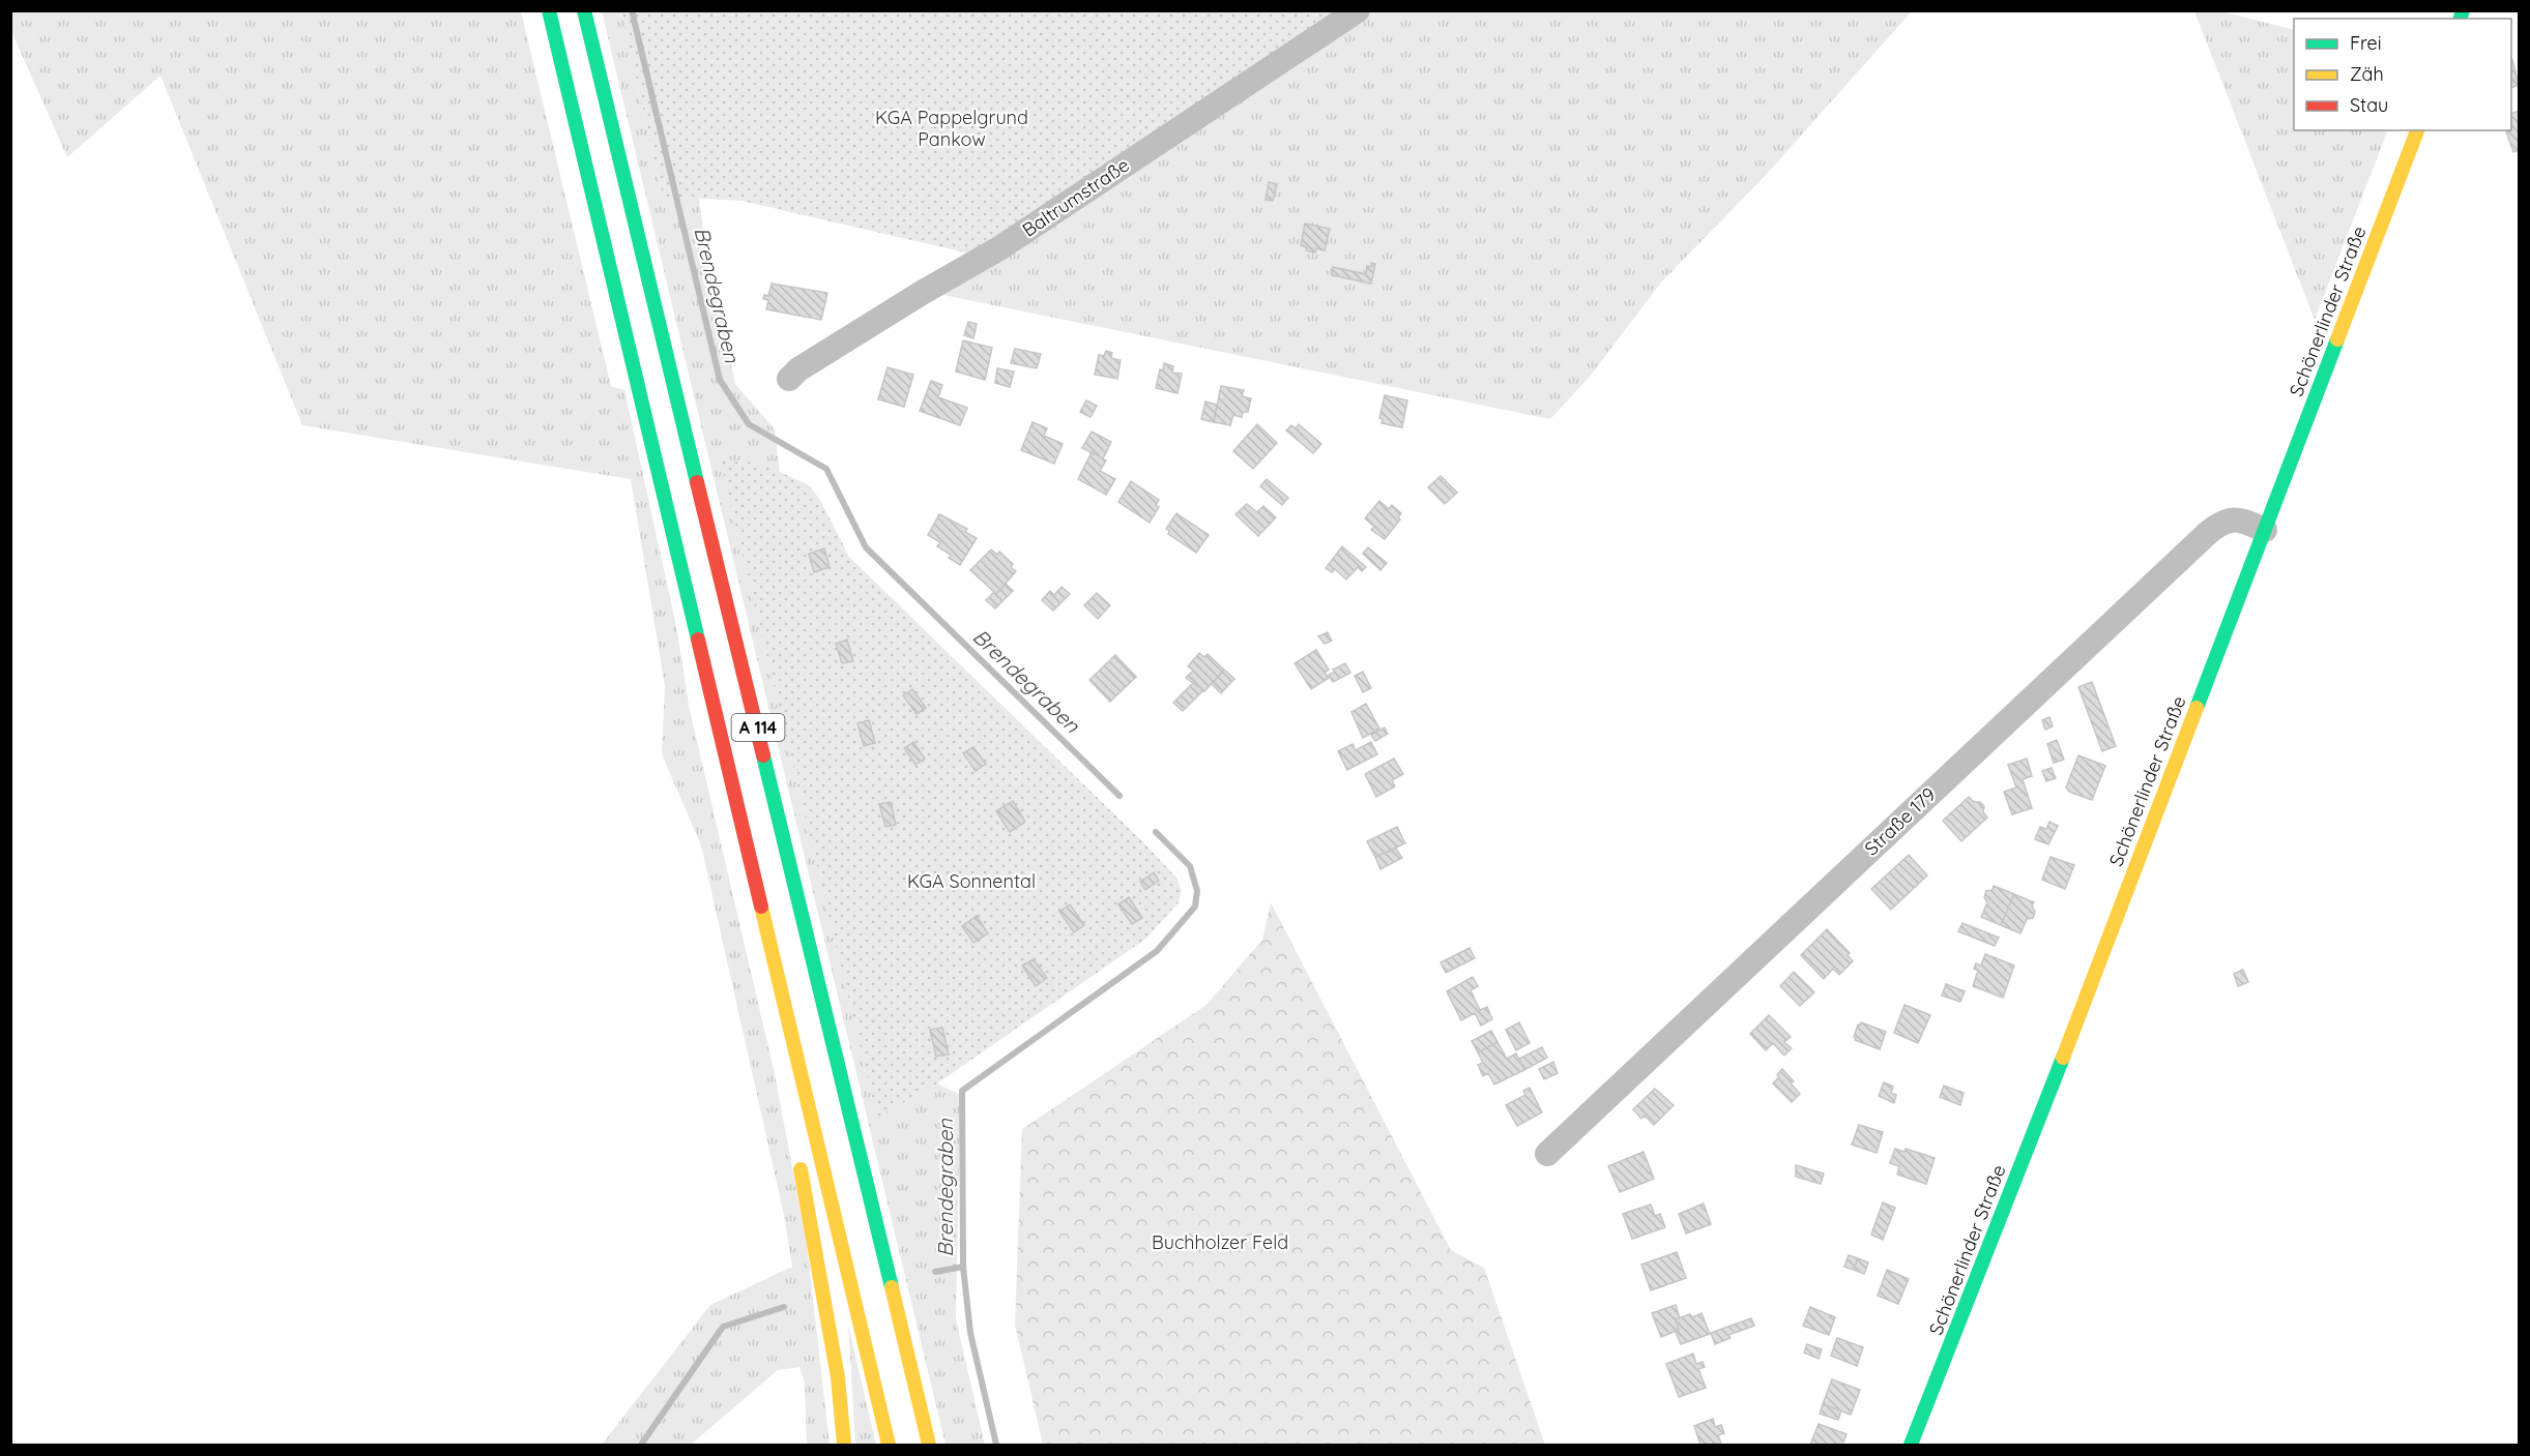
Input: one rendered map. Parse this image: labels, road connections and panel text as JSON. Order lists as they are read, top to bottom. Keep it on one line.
{"streets":{"main road":["Schönerlinder Straße","A 114"],"street":["Baltrumstraße","Straße 179"]},"crossings":[["Schönerlinder Straße","Straße 179"]],"water":["Brendegraben"],"parks":["KGA Pappelgrund Pankow","KGA Sonnental","Buchholzer Feld"],"legend":["Frei","Zäh","Stau"]}
